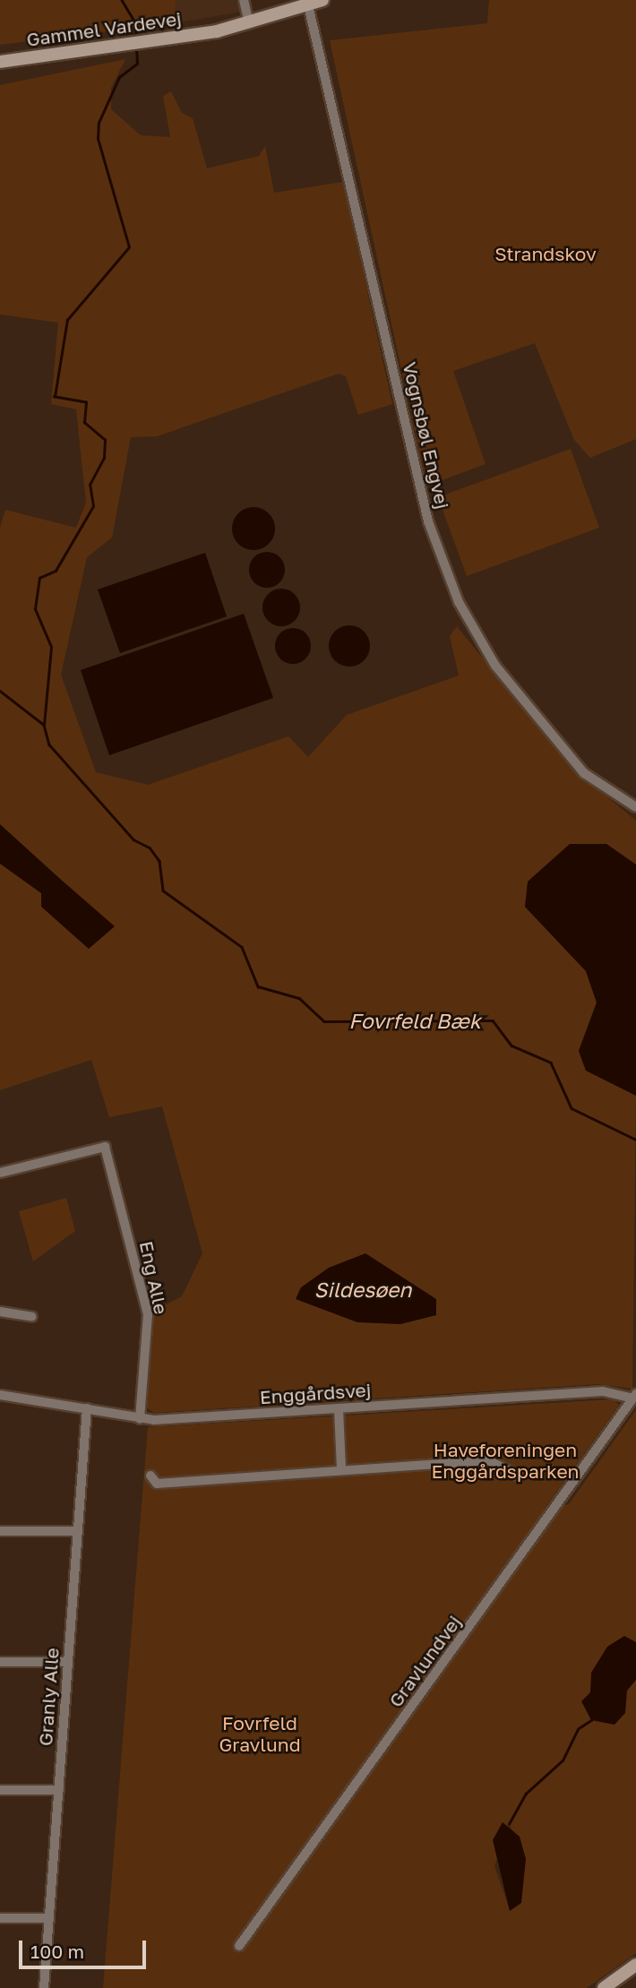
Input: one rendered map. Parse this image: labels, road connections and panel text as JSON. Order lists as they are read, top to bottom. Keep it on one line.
{"streets":{"street":["Gammel Vardevej","Vognsbøl Engvej","Eng Alle","Enggårdsvej","Gravlundvej","Granly Alle"]},"crossings":[["Gammel Vardevej","Vognsbøl Engvej"],["Eng Alle","Enggårdsvej"],["Enggårdsvej","Gravlundvej"],["Enggårdsvej","Granly Alle"]],"water":["Fovrfeld Bæk","Sildesøen"],"parks":["Strandskov","Haveforeningen Enggårdsparken","Fovrfeld Gravlund"],"scale_bar":"100 m"}
